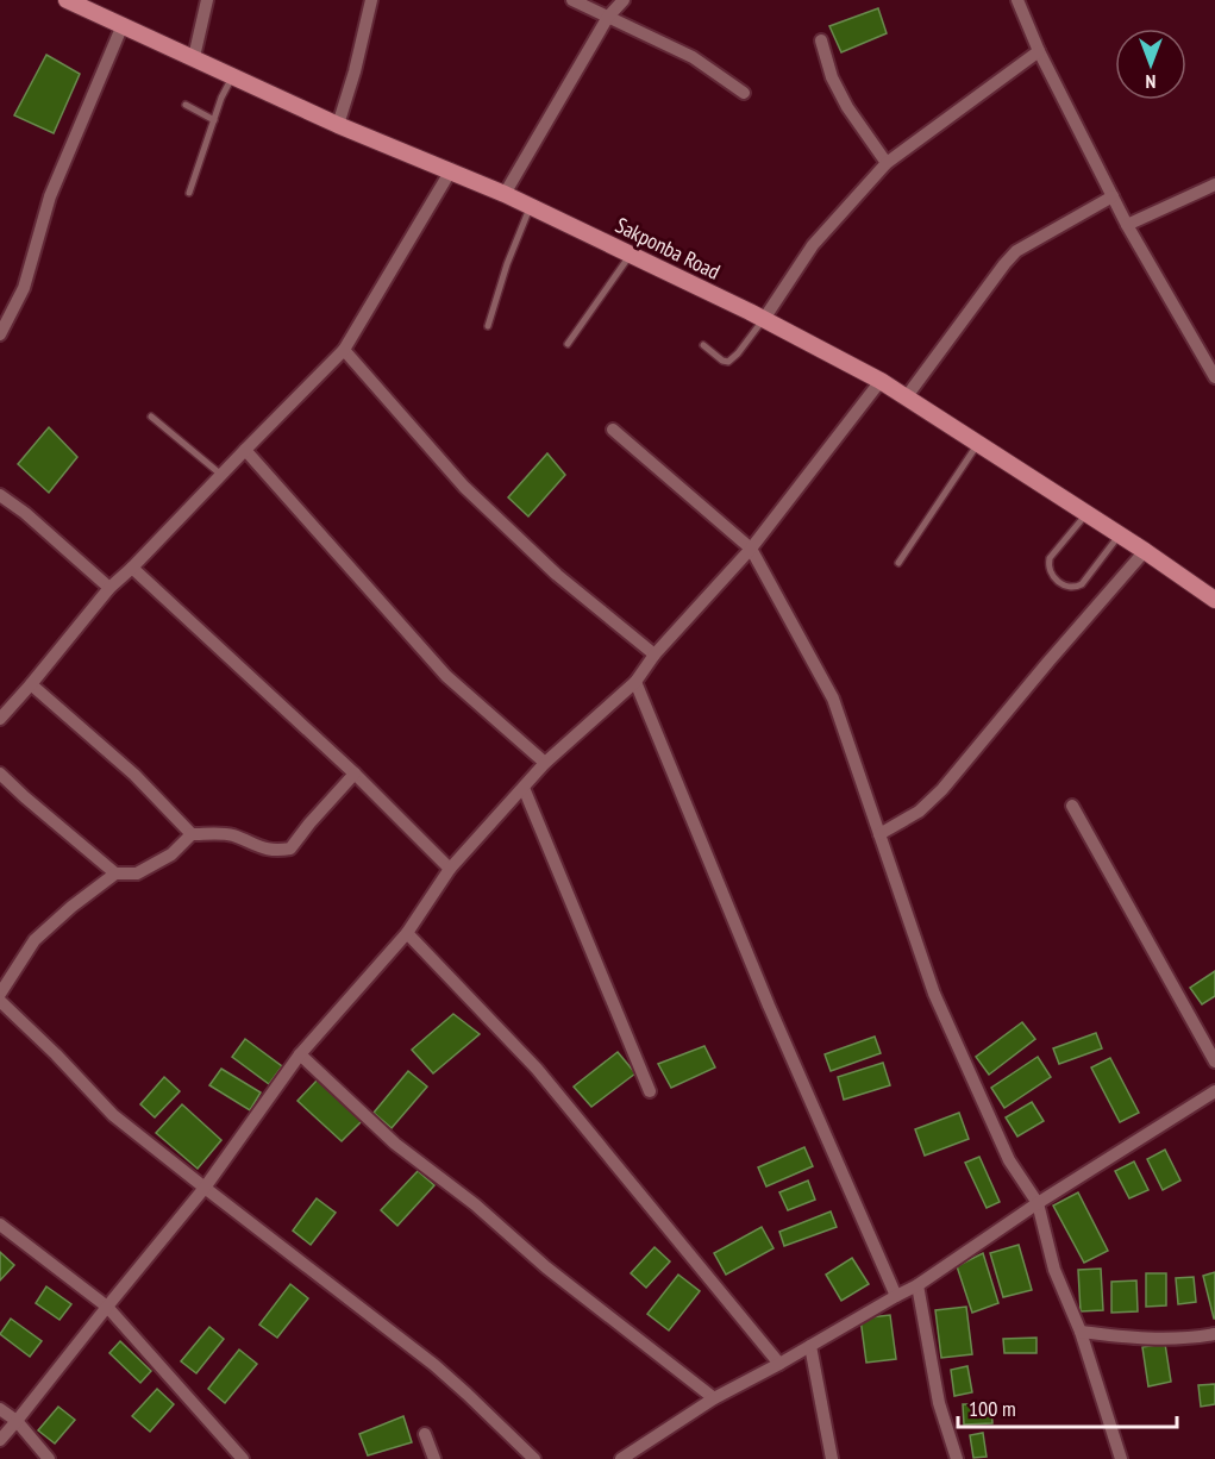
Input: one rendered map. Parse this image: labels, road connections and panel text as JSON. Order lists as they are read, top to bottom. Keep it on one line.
{"streets":{"main road":["Sakponba Road"]},"scale_bar":"100 m","north":"bottom"}
